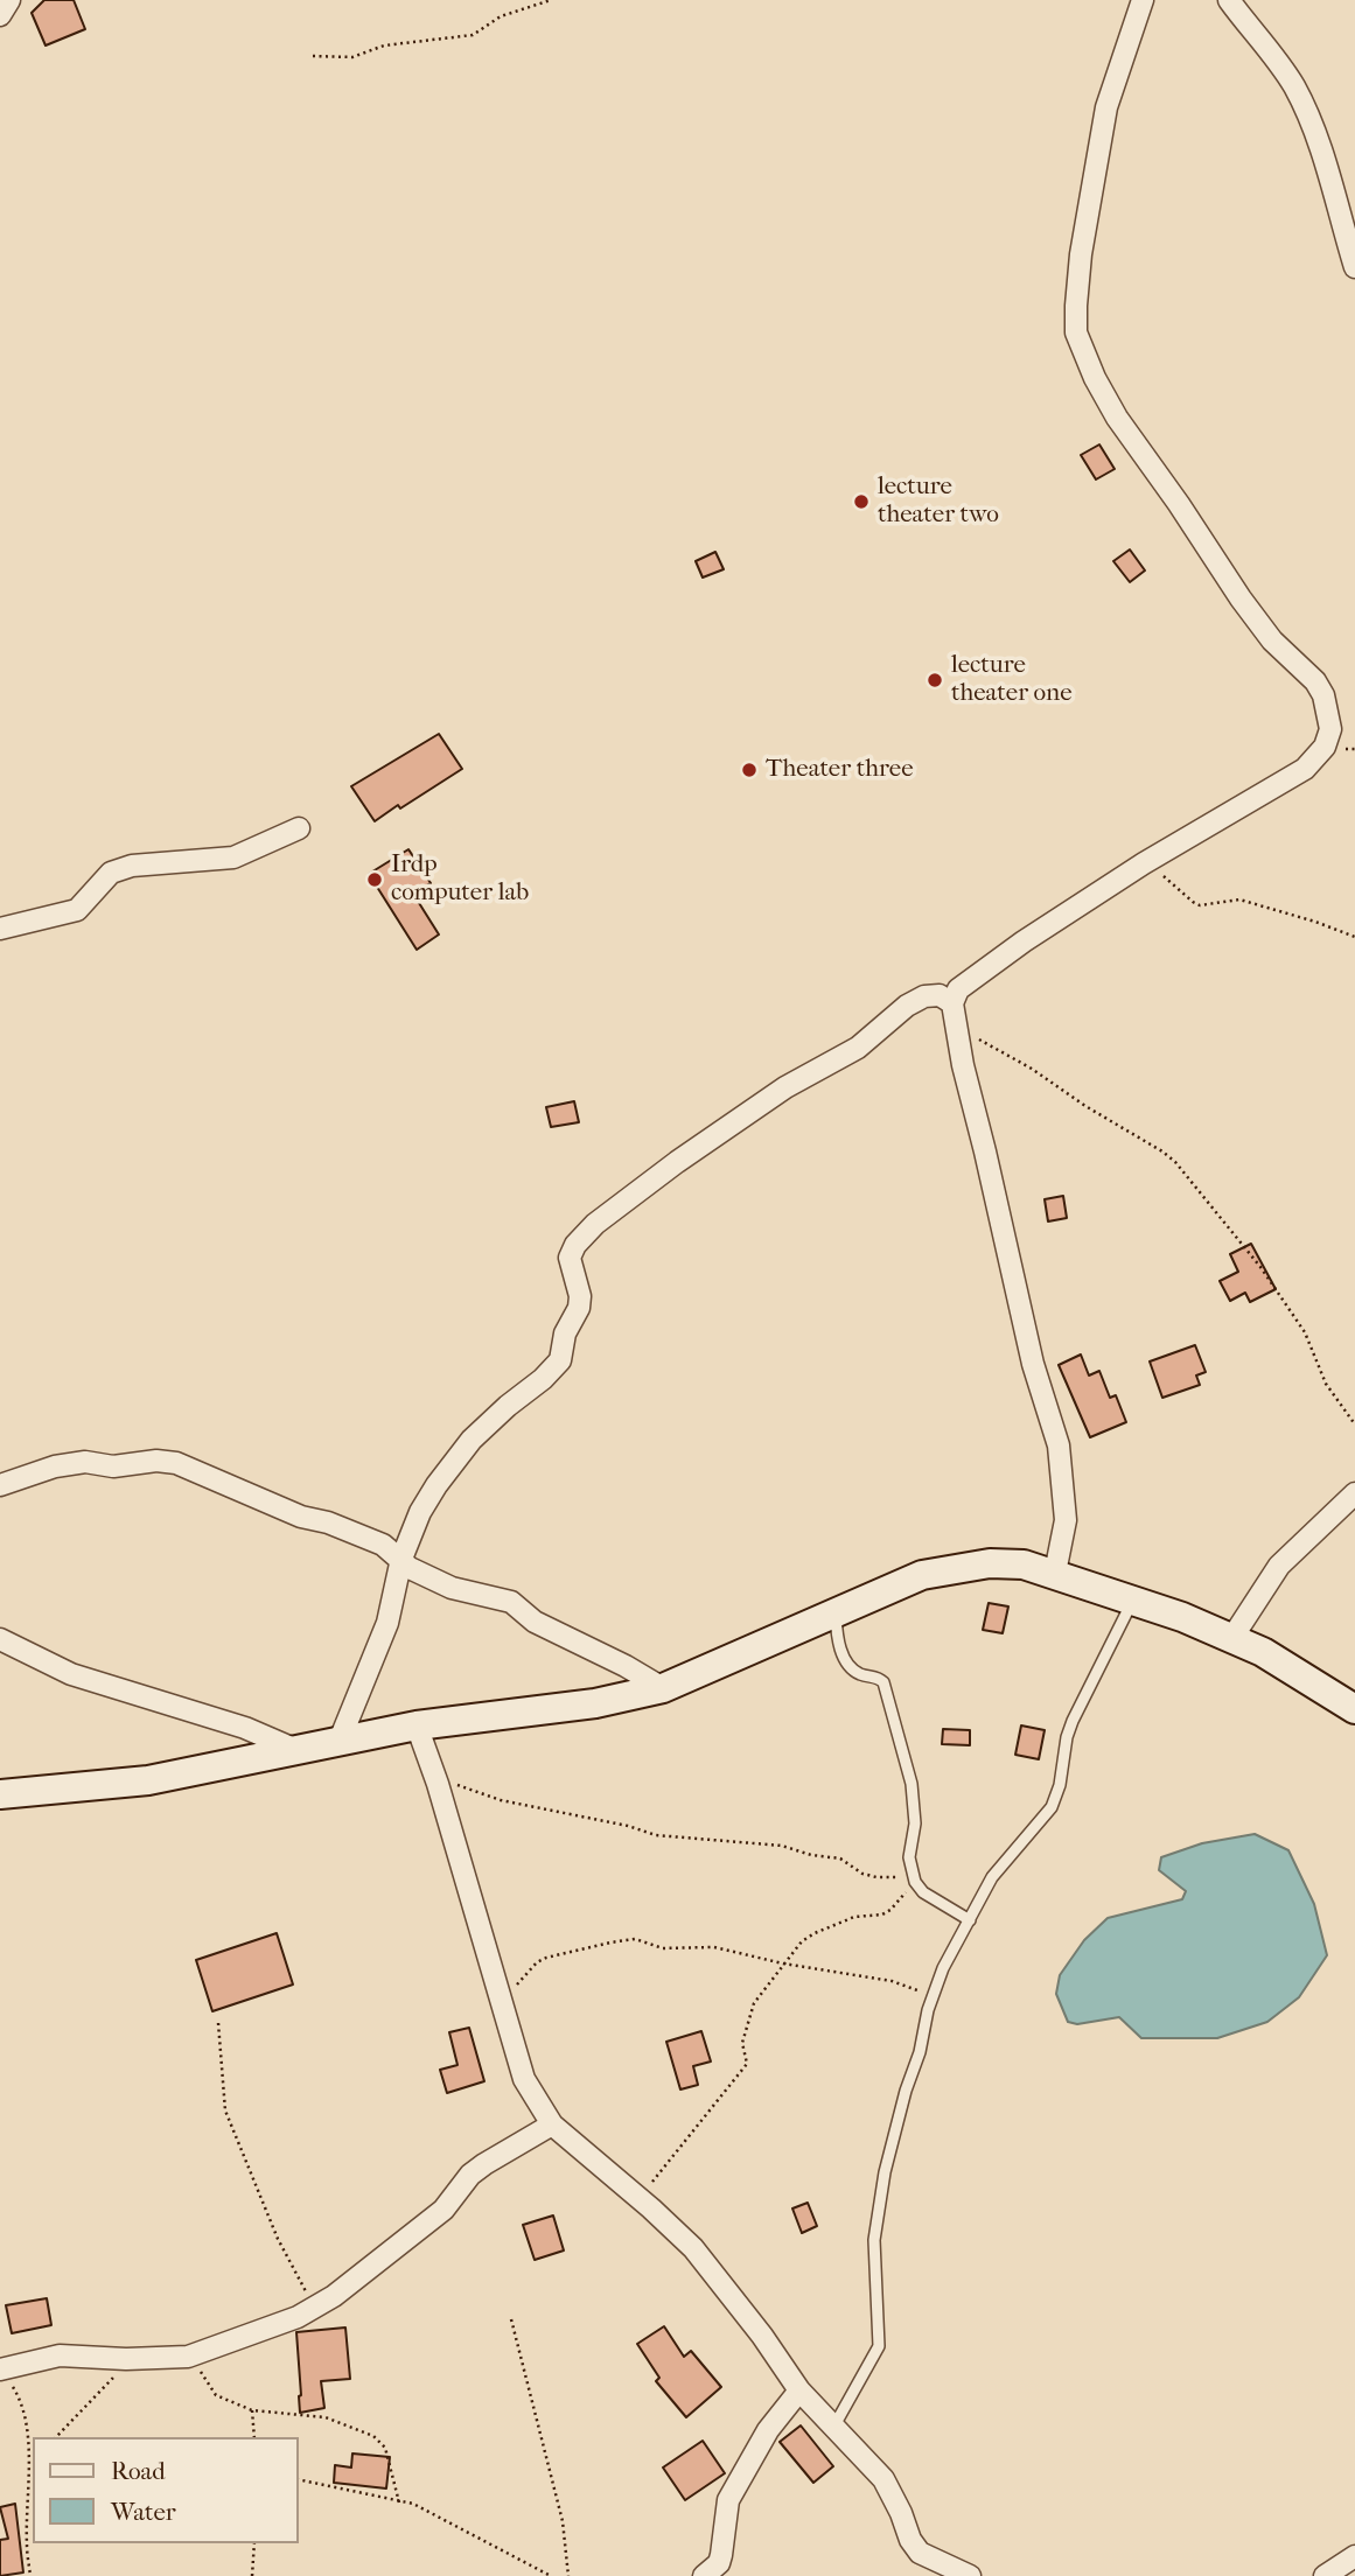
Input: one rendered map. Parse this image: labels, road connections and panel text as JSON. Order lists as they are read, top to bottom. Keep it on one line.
{"places":["lecture theater two","lecture theater one","Theater three","Irdp computer lab"],"legend":["Road","Water"]}
